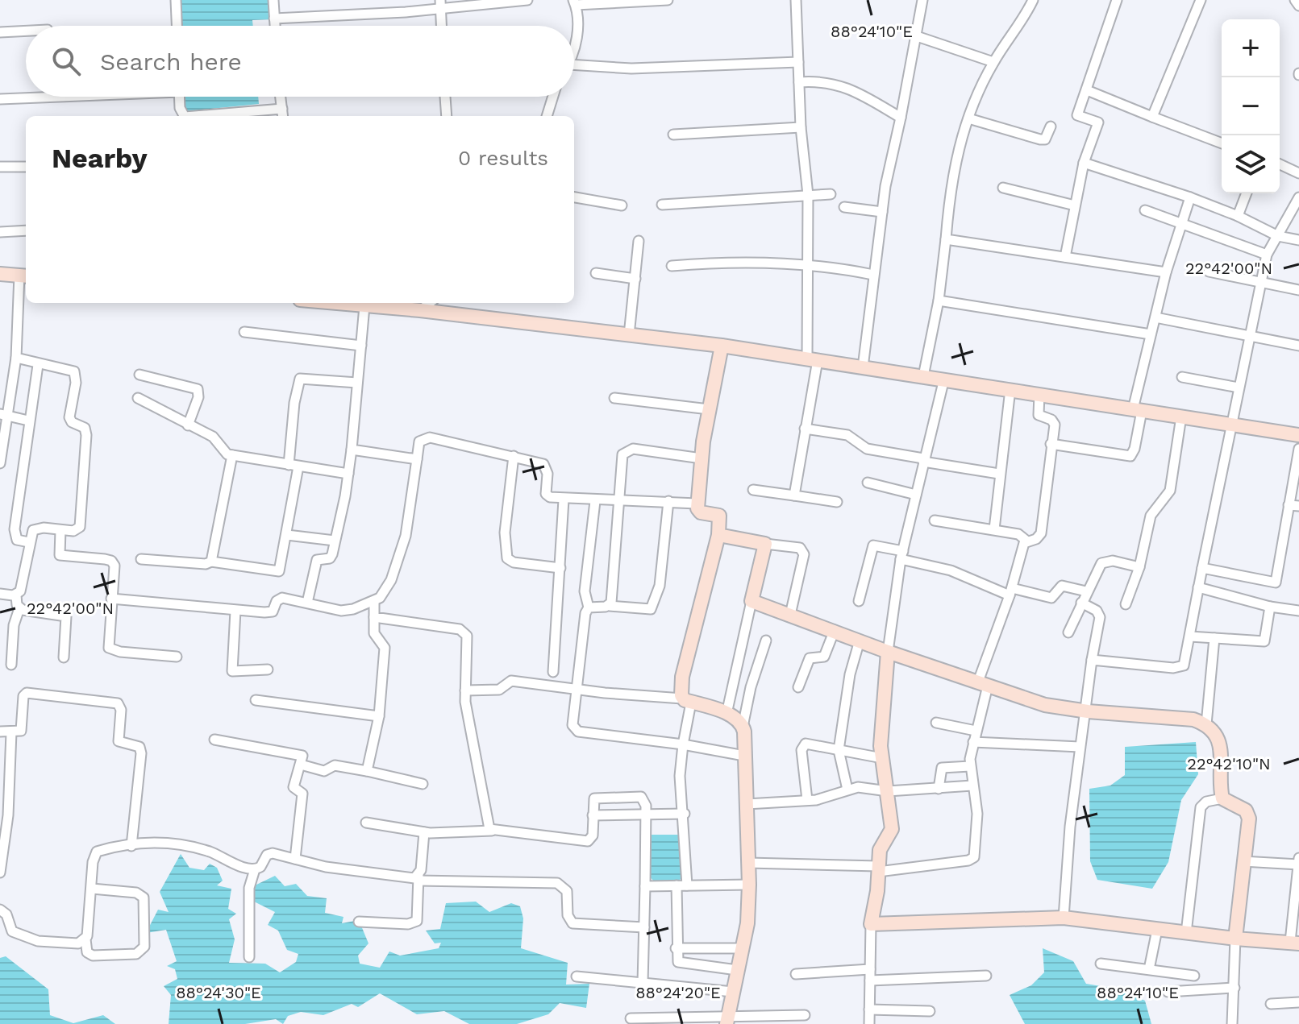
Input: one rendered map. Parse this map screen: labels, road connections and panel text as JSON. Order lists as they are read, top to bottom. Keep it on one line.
{"page":{"map_buttons":["+","−"],"search":"Search here","heading":["Nearby","0 results"]},"coordinates":["88°24'10\"E","22°42'00\"N","22°42'10\"N","88°24'30\"E","88°24'20\"E"]}
